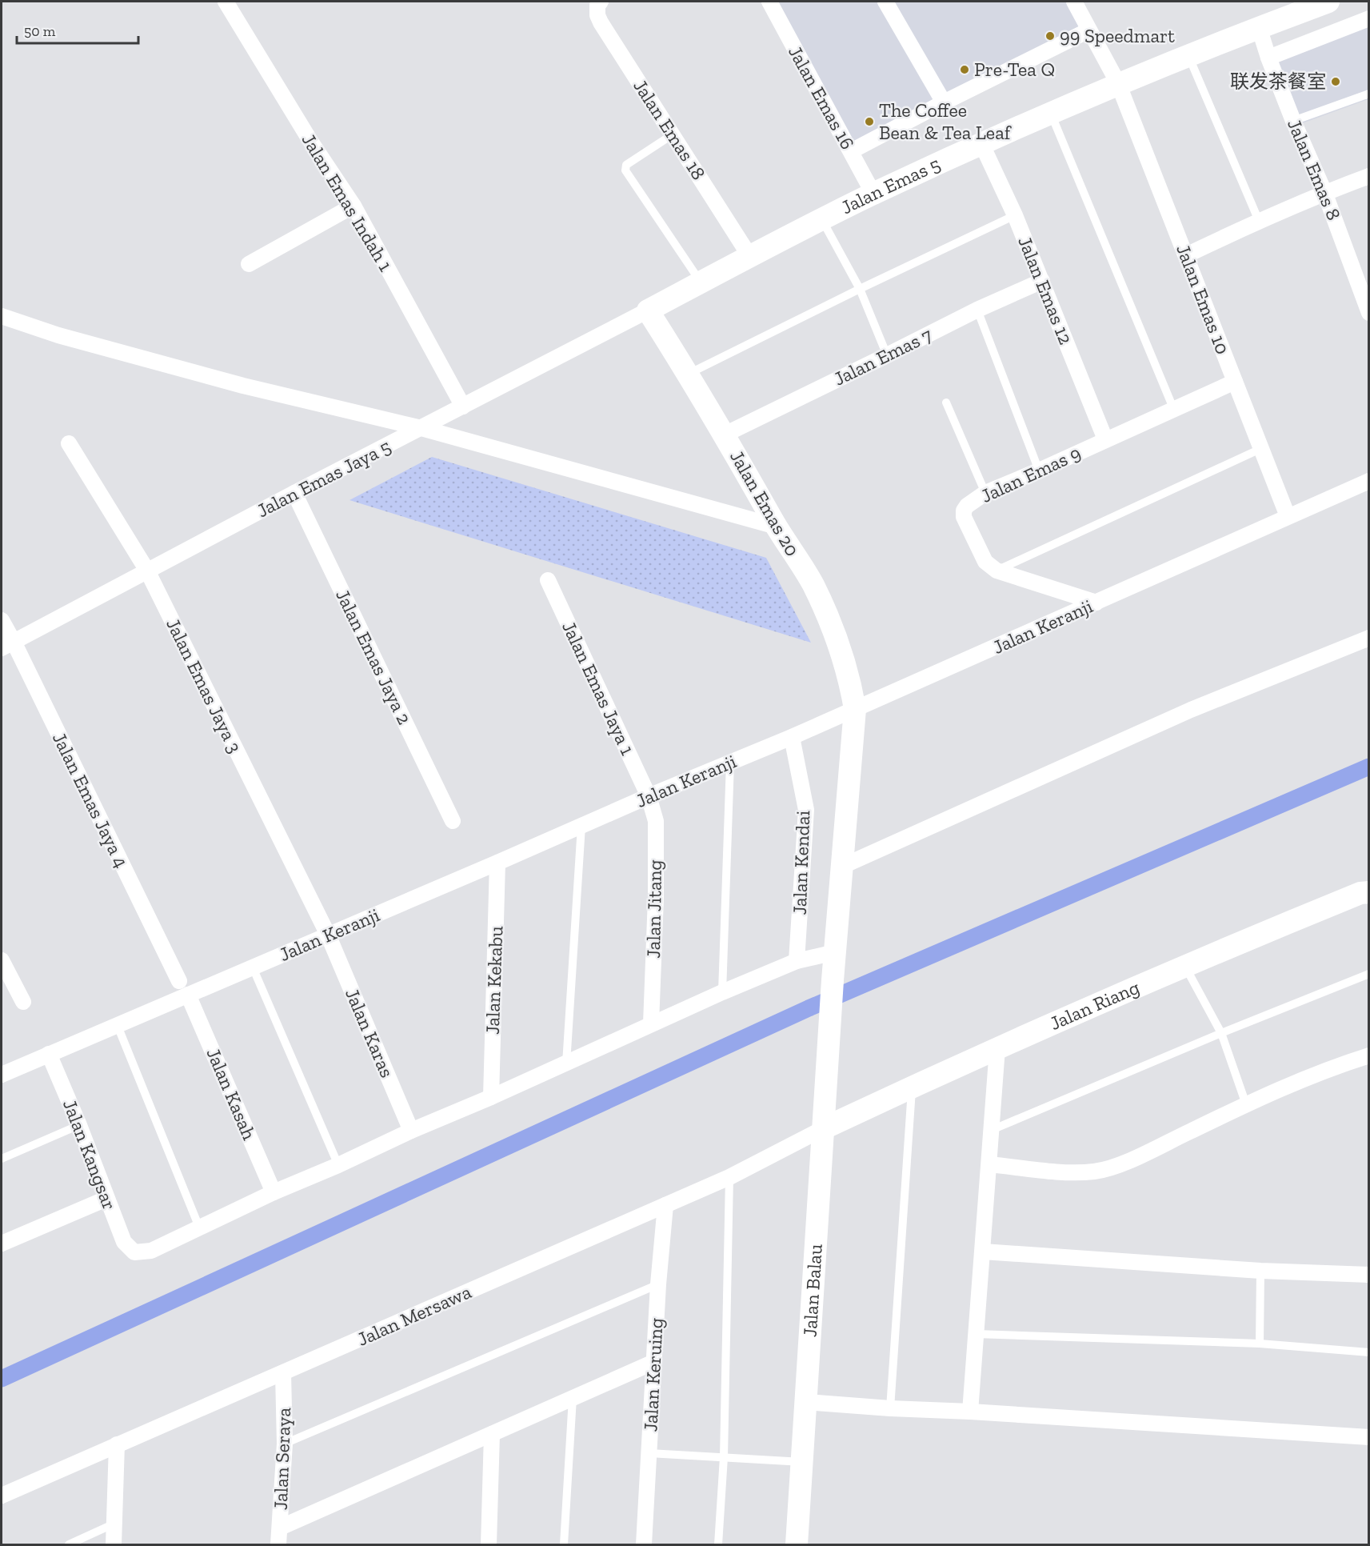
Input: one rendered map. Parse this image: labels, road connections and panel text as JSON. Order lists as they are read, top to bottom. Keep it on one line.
{"streets":{"street":["Jalan Emas 16","Jalan Emas 18","Jalan Emas 8","Jalan Emas 5","Jalan Emas Indah 1","Jalan Emas 12","Jalan Emas 10","Jalan Emas 7","Jalan Emas 9","Jalan Emas Jaya 5","Jalan Emas 20","Jalan Keranji","Jalan Emas Jaya 2","Jalan Emas Jaya 3","Jalan Emas Jaya 1","Jalan Emas Jaya 4","Jalan Kendai","Jalan Jitang","Jalan Kekabu","Jalan Riang","Jalan Karas","Jalan Kasah","Jalan Kangsar","Jalan Balau","Jalan Mersawa","Jalan Keruing","Jalan Seraya"]},"crossings":[["Jalan Emas 16","Jalan Emas 5"],["Jalan Emas 18","Jalan Emas 5"],["Jalan Emas 8","Jalan Emas 5"],["Jalan Emas 5","Jalan Emas 12"],["Jalan Emas 5","Jalan Emas 10"],["Jalan Emas 5","Jalan Emas Jaya 5"],["Jalan Emas 5","Jalan Emas 20"],["Jalan Emas Indah 1","Jalan Emas Jaya 5"],["Jalan Emas 12","Jalan Emas 7"],["Jalan Emas 12","Jalan Emas 9"],["Jalan Emas 10","Jalan Emas 9"],["Jalan Emas 10","Jalan Keranji"],["Jalan Emas 7","Jalan Emas 20"],["Jalan Emas Jaya 5","Jalan Emas 20"],["Jalan Emas Jaya 5","Jalan Emas Jaya 2"],["Jalan Emas Jaya 5","Jalan Emas Jaya 3"],["Jalan Emas Jaya 5","Jalan Emas Jaya 4"],["Jalan Emas 20","Jalan Keranji"],["Jalan Emas 20","Jalan Balau"],["Jalan Keranji","Jalan Emas Jaya 3"],["Jalan Keranji","Jalan Emas Jaya 1"],["Jalan Keranji","Jalan Kendai"],["Jalan Keranji","Jalan Jitang"],["Jalan Keranji","Jalan Kekabu"],["Jalan Keranji","Jalan Karas"],["Jalan Keranji","Jalan Kasah"],["Jalan Keranji","Jalan Kangsar"],["Jalan Emas Jaya 3","Jalan Karas"],["Jalan Emas Jaya 1","Jalan Jitang"],["Jalan Riang","Jalan Balau"],["Jalan Riang","Jalan Mersawa"],["Jalan Balau","Jalan Mersawa"],["Jalan Mersawa","Jalan Keruing"],["Jalan Mersawa","Jalan Seraya"]],"places":["99 Speedmart","Pre-Tea Q","联发茶餐室","The Coffee Bean & Tea Leaf"],"scale_bar":"50 m"}
